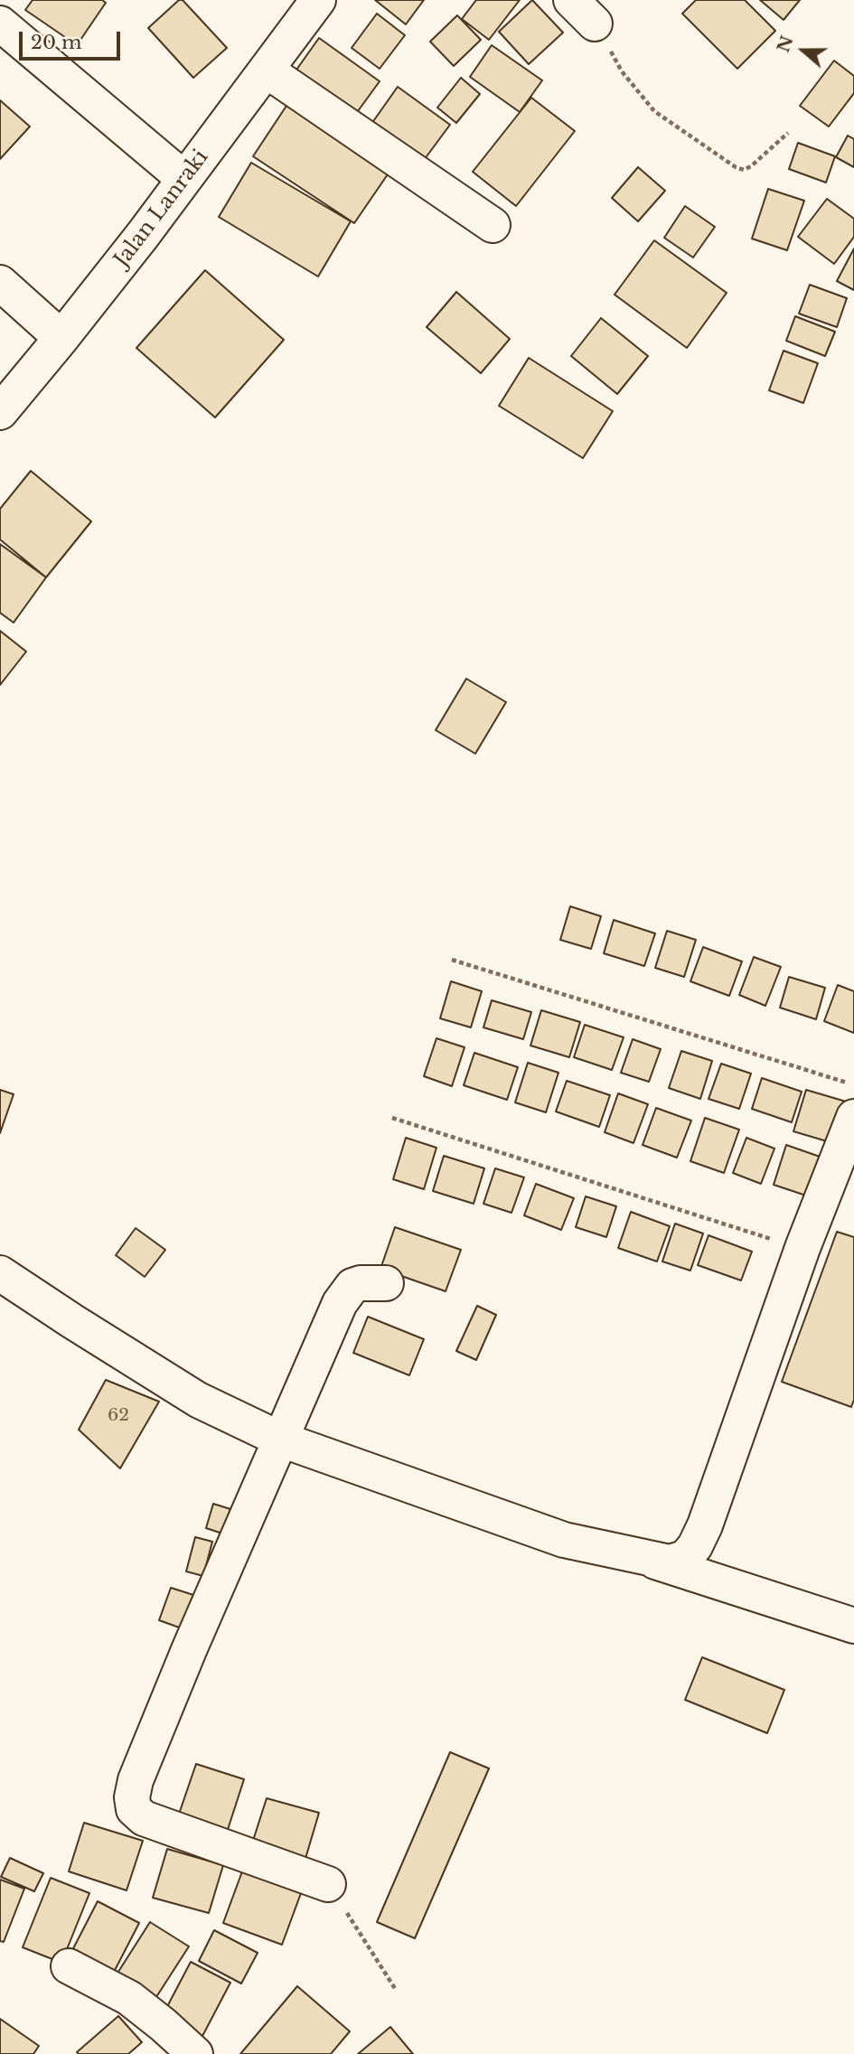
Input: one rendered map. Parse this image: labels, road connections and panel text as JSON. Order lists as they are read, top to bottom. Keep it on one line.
{"streets":{"street":["Jalan Lanraki"]},"house_numbers":["62"],"scale_bar":"20 m","north":"left"}
